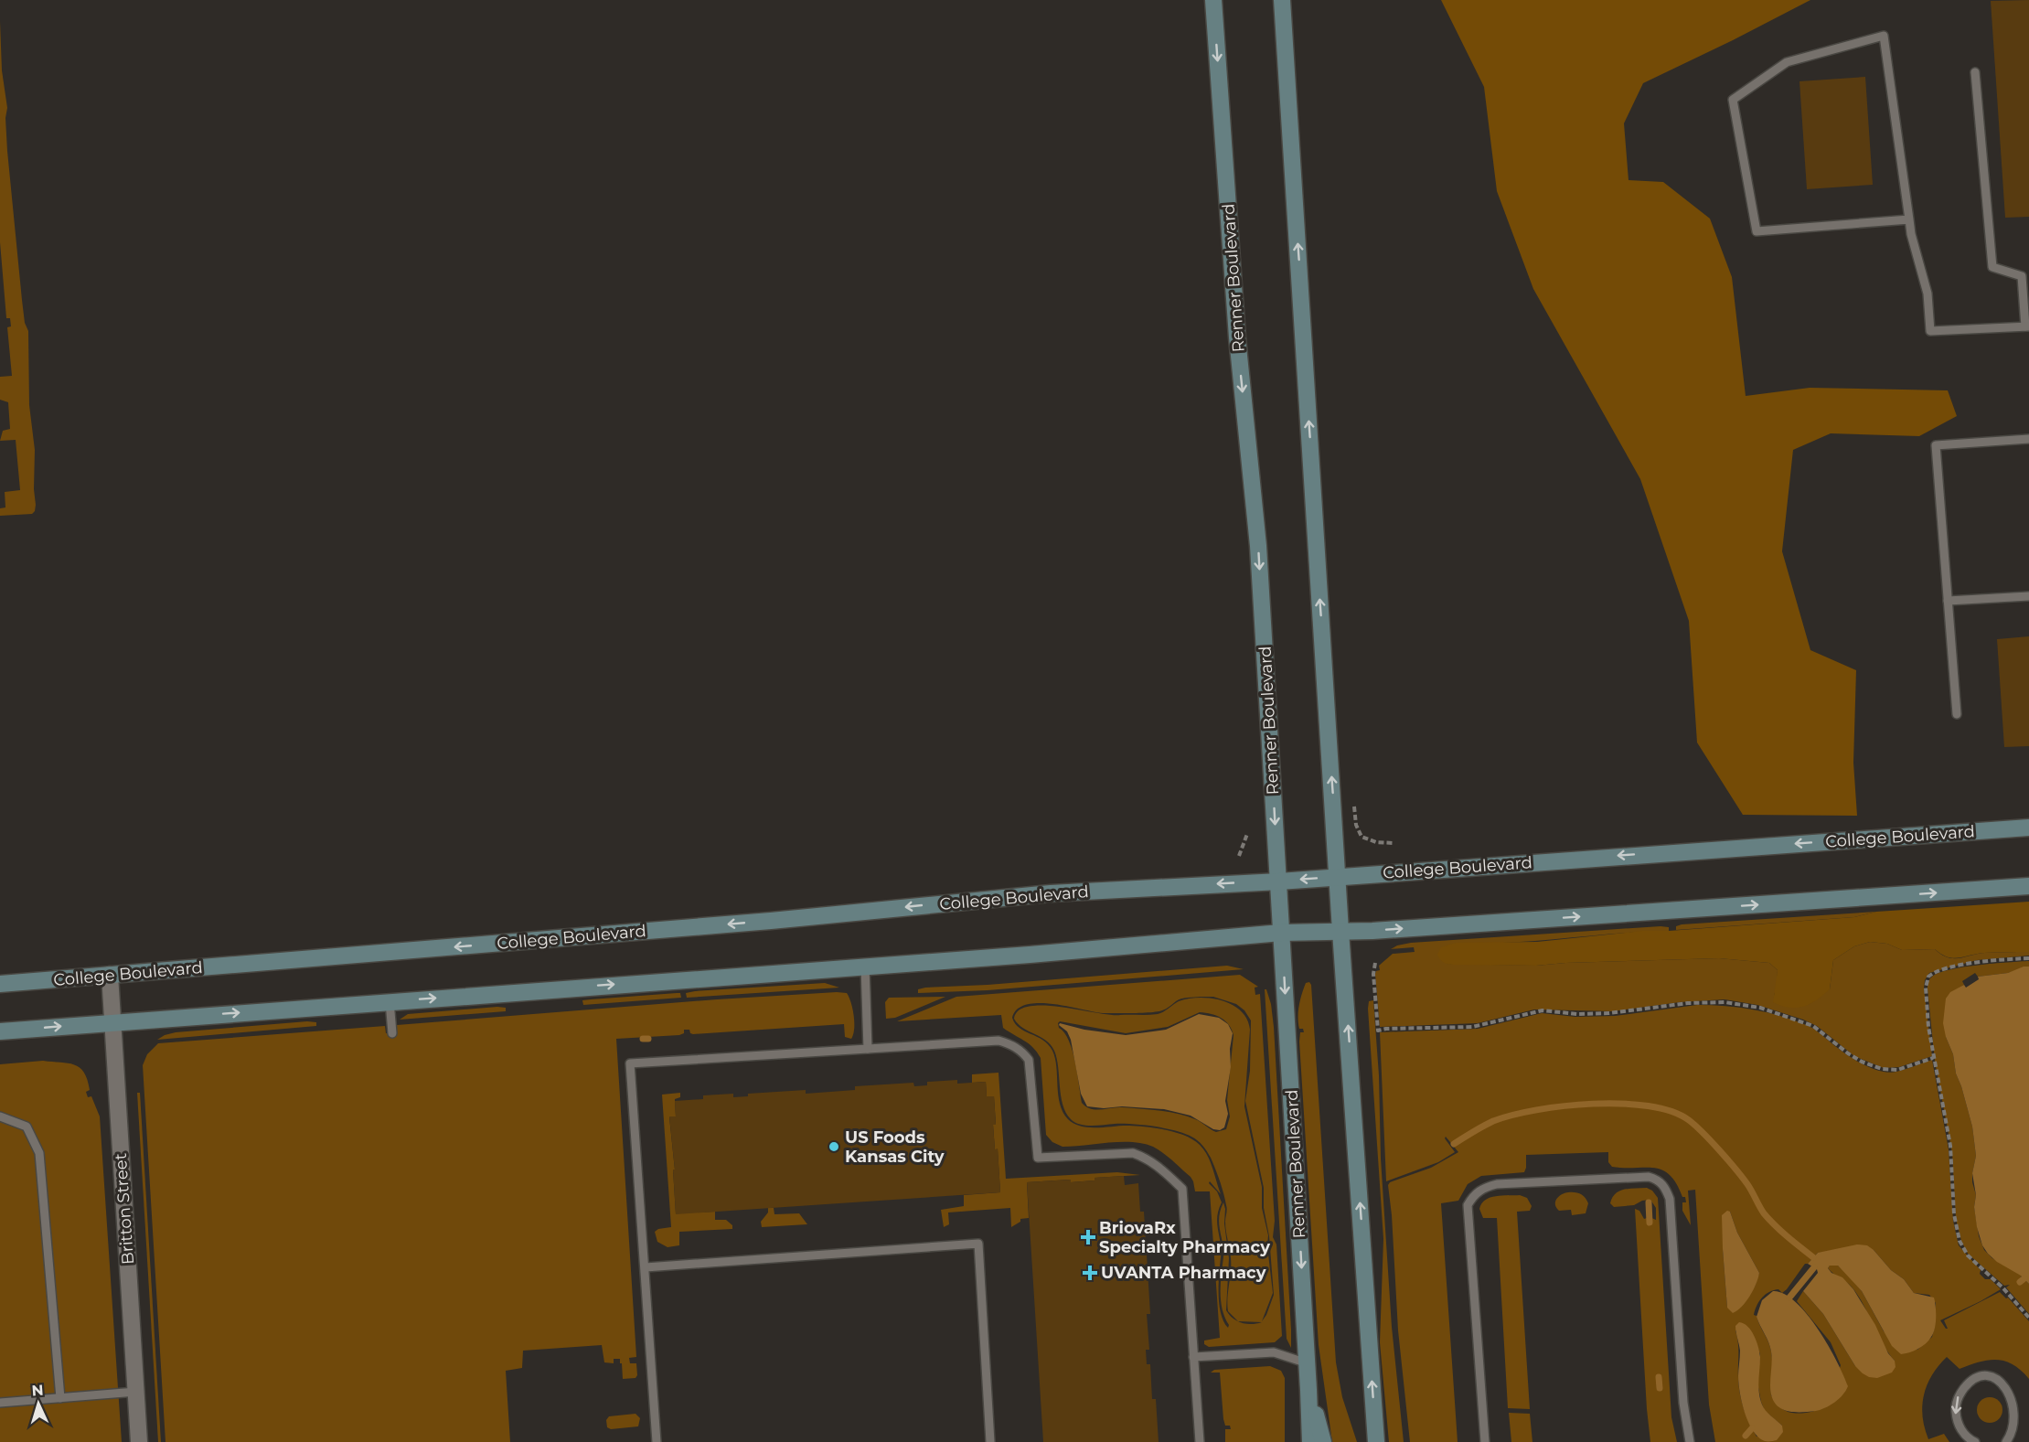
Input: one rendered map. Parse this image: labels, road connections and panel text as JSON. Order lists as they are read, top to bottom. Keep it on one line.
{"streets":{"main road":["Renner Boulevard","College Boulevard"],"street":["Britton Street"]},"crossings":[["Renner Boulevard","College Boulevard"],["College Boulevard","Britton Street"]],"places":{"other":["US Foods Kansas City"],"health":["BriovaRx Specialty Pharmacy","UVANTA Pharmacy"]},"north":"top"}
